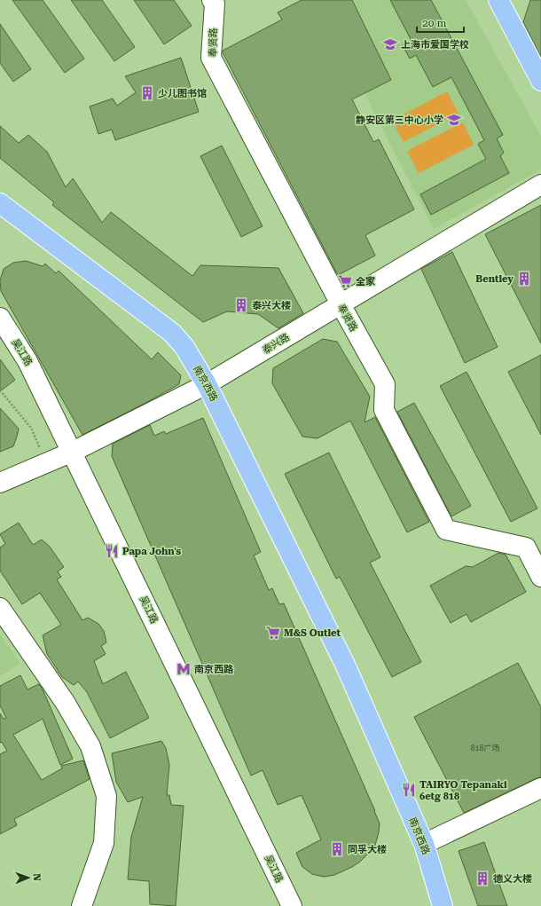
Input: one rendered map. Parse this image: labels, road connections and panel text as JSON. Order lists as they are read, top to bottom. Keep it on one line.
{"streets":{"main road":["南京西路"],"street":["奉贤路","泰兴路","吴江路"]},"crossings":[["奉贤路","泰兴路"],["泰兴路","吴江路"],["泰兴路","南京西路"]],"places":{"school or university":["上海市爱国学校","静安区第三中心小学"],"building":["少儿图书馆","Bentley","泰兴大楼","同孚大楼","德义大楼"],"supermarket":["全家","M&S Outlet"],"restaurant":["Papa John's","TAIRYO Tepanaki 6etg 818"],"metro station":["南京西路"]},"house_numbers":["818广场"],"scale_bar":"20 m","north":"right"}
